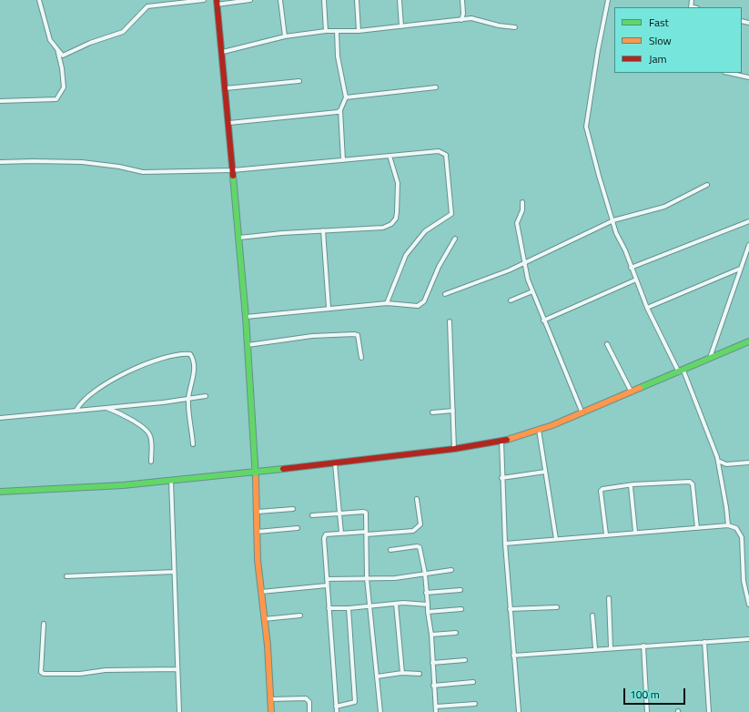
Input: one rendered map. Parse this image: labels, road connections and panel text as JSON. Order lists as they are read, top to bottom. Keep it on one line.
{"legend":["Fast","Slow","Jam"],"scale_bar":"100 m"}
